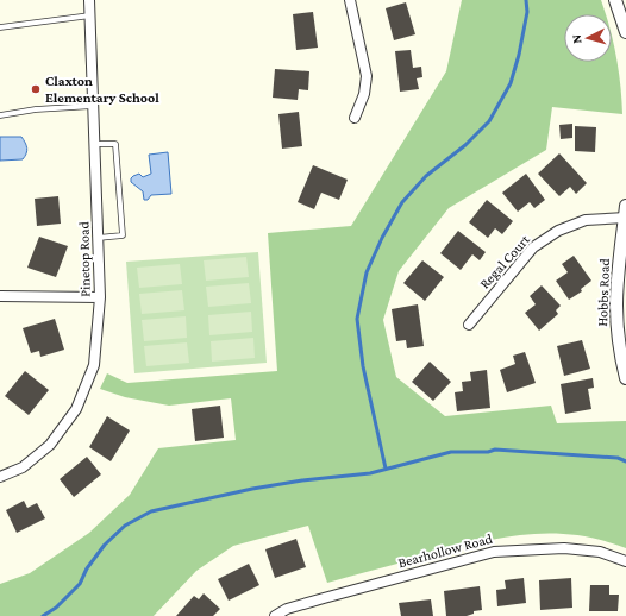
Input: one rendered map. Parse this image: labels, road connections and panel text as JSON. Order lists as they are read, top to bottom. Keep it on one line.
{"streets":{"street":["Pinetop Road","Regal Court","Hobbs Road","Bearhollow Road"]},"crossings":[["Regal Court","Hobbs Road"]],"places":["Claxton Elementary School"],"north":"left"}
